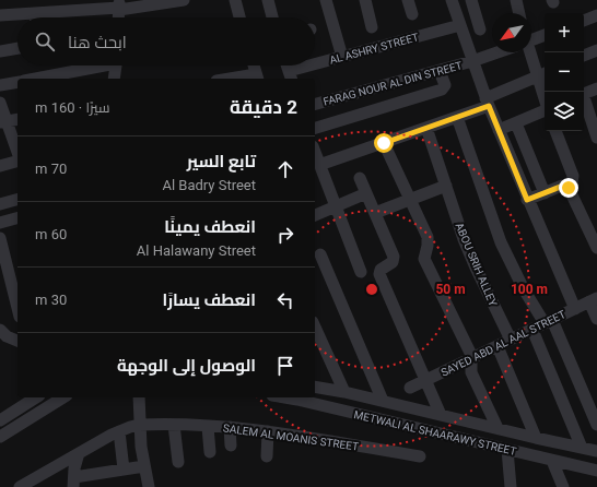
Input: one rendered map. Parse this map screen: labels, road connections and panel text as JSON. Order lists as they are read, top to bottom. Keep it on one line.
{"streets":{"street":["AL ASHRY STREET","FARAG NOUR AL DIN STREET","ABOU SRIH ALLEY","SAYED ABD AL AAL STREET","METWALI AL SHAARAWY STREET","SALEM AL MOANIS STREET"]},"crossings":[["ABOU SRIH ALLEY","SAYED ABD AL AAL STREET"]],"north":"bottom left","page":{"map_buttons":["+","−"],"search":"ابحث هنا","heading":["2 دقيقة","سيرًا · 160 m"],"list":[["تابع السير","Al Badry Street","70 m"],["انعطف يمينًا","Al Halawany Street","60 m"],["انعطف يسارًا","30 m"],"الوصول إلى الوجهة"]},"rings":["50 m","100 m"]}
